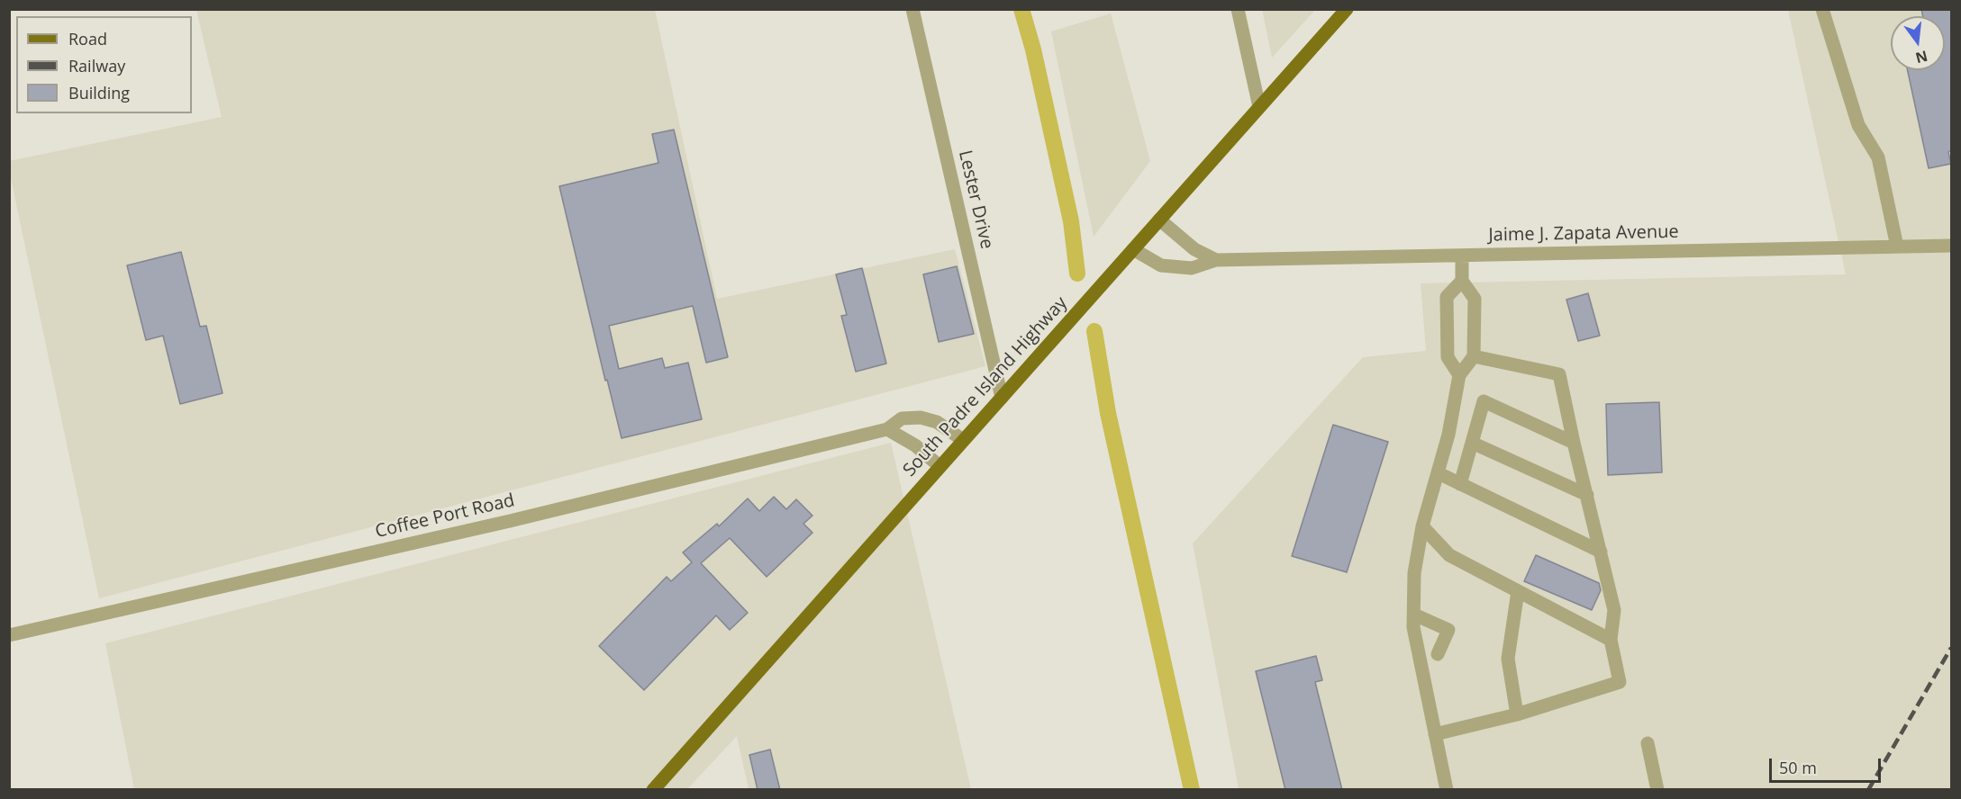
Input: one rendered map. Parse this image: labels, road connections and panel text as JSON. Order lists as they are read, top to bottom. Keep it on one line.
{"streets":{"main road":["South Padre Island Highway"],"street":["Lester Drive","Jaime J. Zapata Avenue","Coffee Port Road"]},"crossings":[["Lester Drive","South Padre Island Highway"],["Jaime J. Zapata Avenue","South Padre Island Highway"],["South Padre Island Highway","Coffee Port Road"]],"legend":["Road","Railway","Building"],"scale_bar":"50 m","north":"bottom"}
